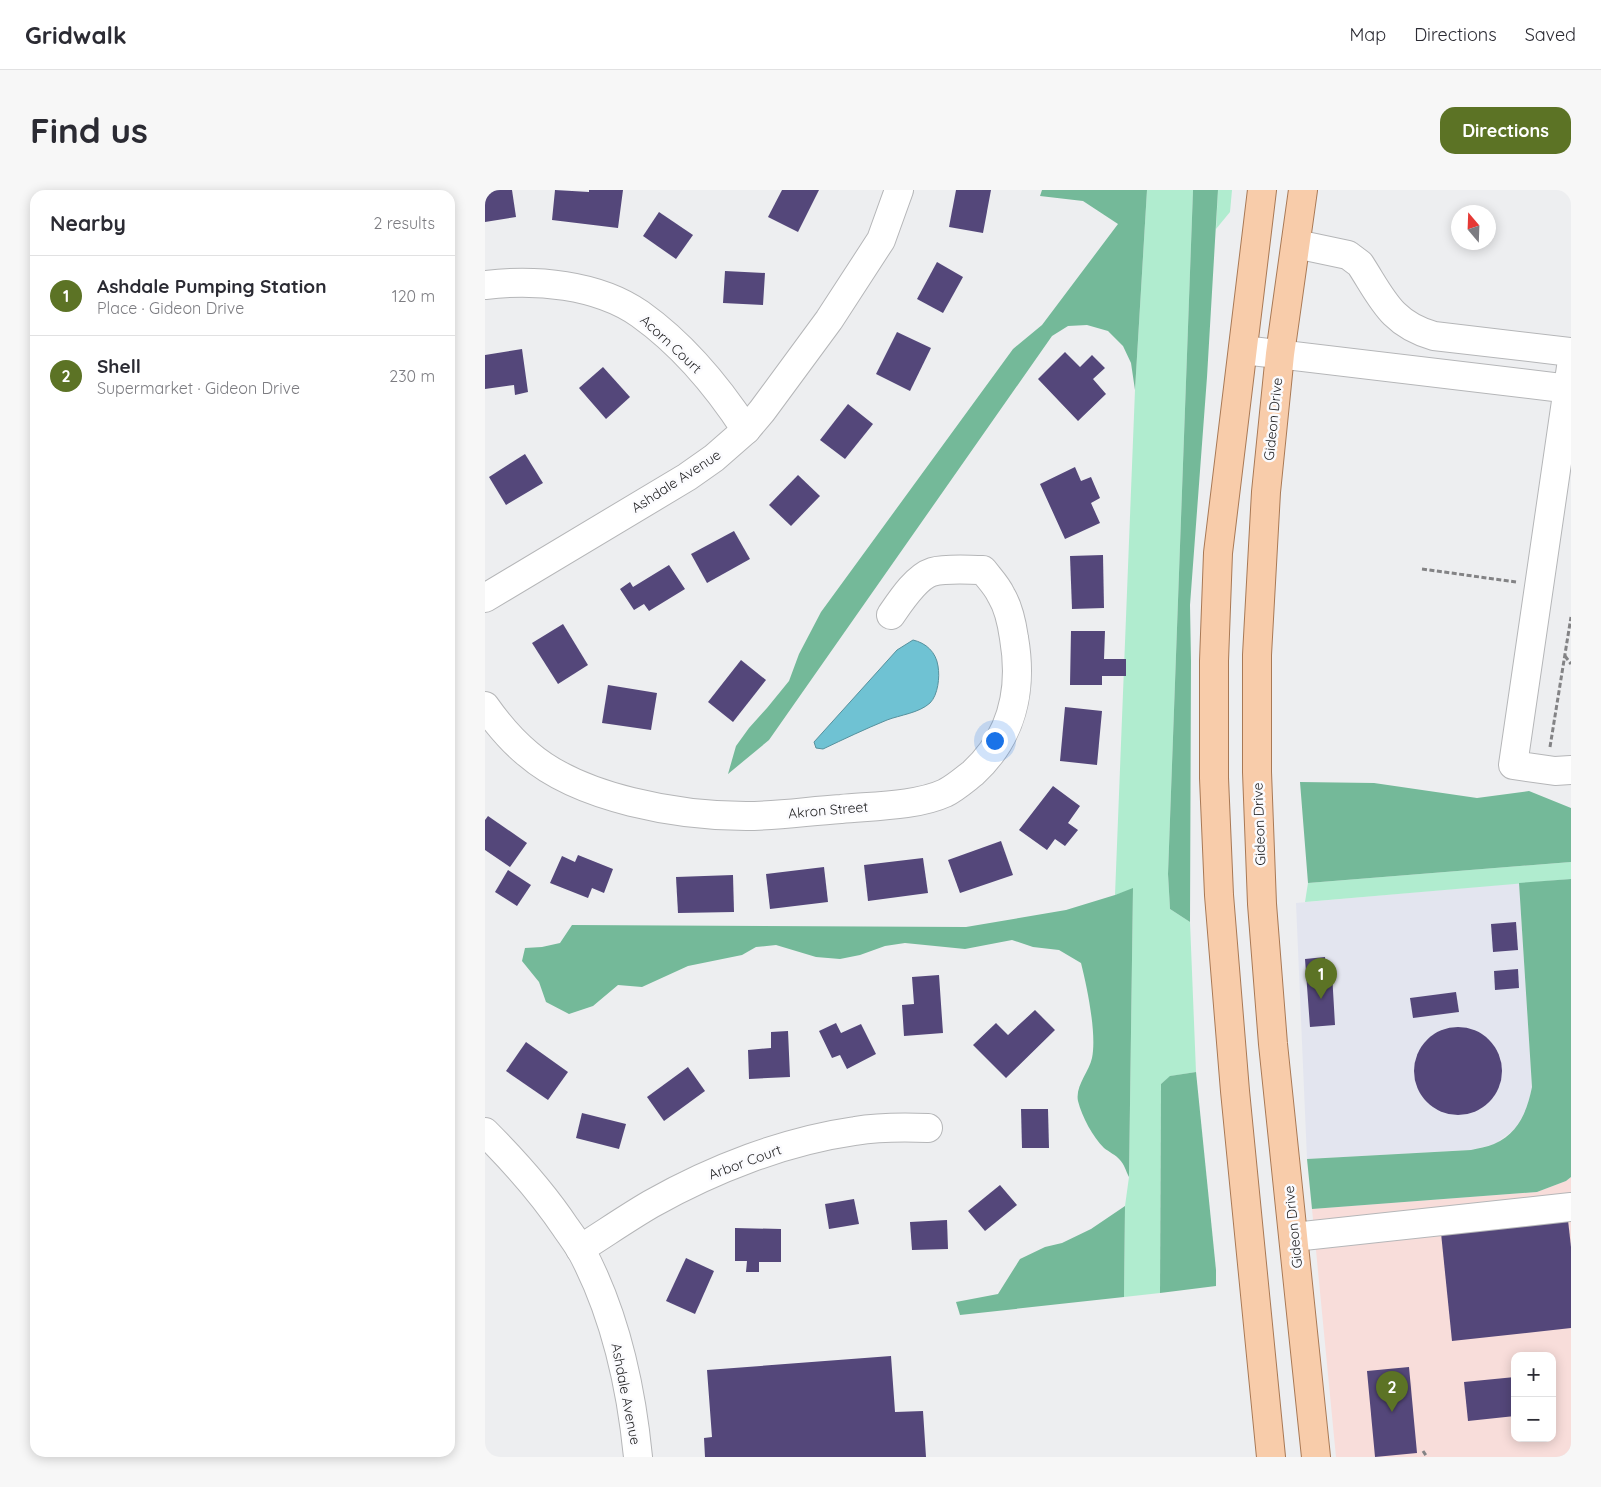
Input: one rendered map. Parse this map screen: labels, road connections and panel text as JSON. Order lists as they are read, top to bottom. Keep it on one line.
{"streets":{"main road":["Gideon Drive"],"street":["Acorn Court","Ashdale Avenue","Akron Street","Arbor Court"]},"crossings":[["Acorn Court","Ashdale Avenue"],["Ashdale Avenue","Arbor Court"]],"north":"top","page":{"header":"Gridwalk","nav":["Map","Directions","Saved"],"buttons":"Directions","title":"Find us","heading":["Nearby","2 results"],"list":[{"mark":"1","name":"Ashdale Pumping Station","note":"Place · Gideon Drive","value":"120 m"},{"mark":"2","name":"Shell","note":"Supermarket · Gideon Drive","value":"230 m"}],"pins":["1","2"],"map_buttons":["+","−"]}}
